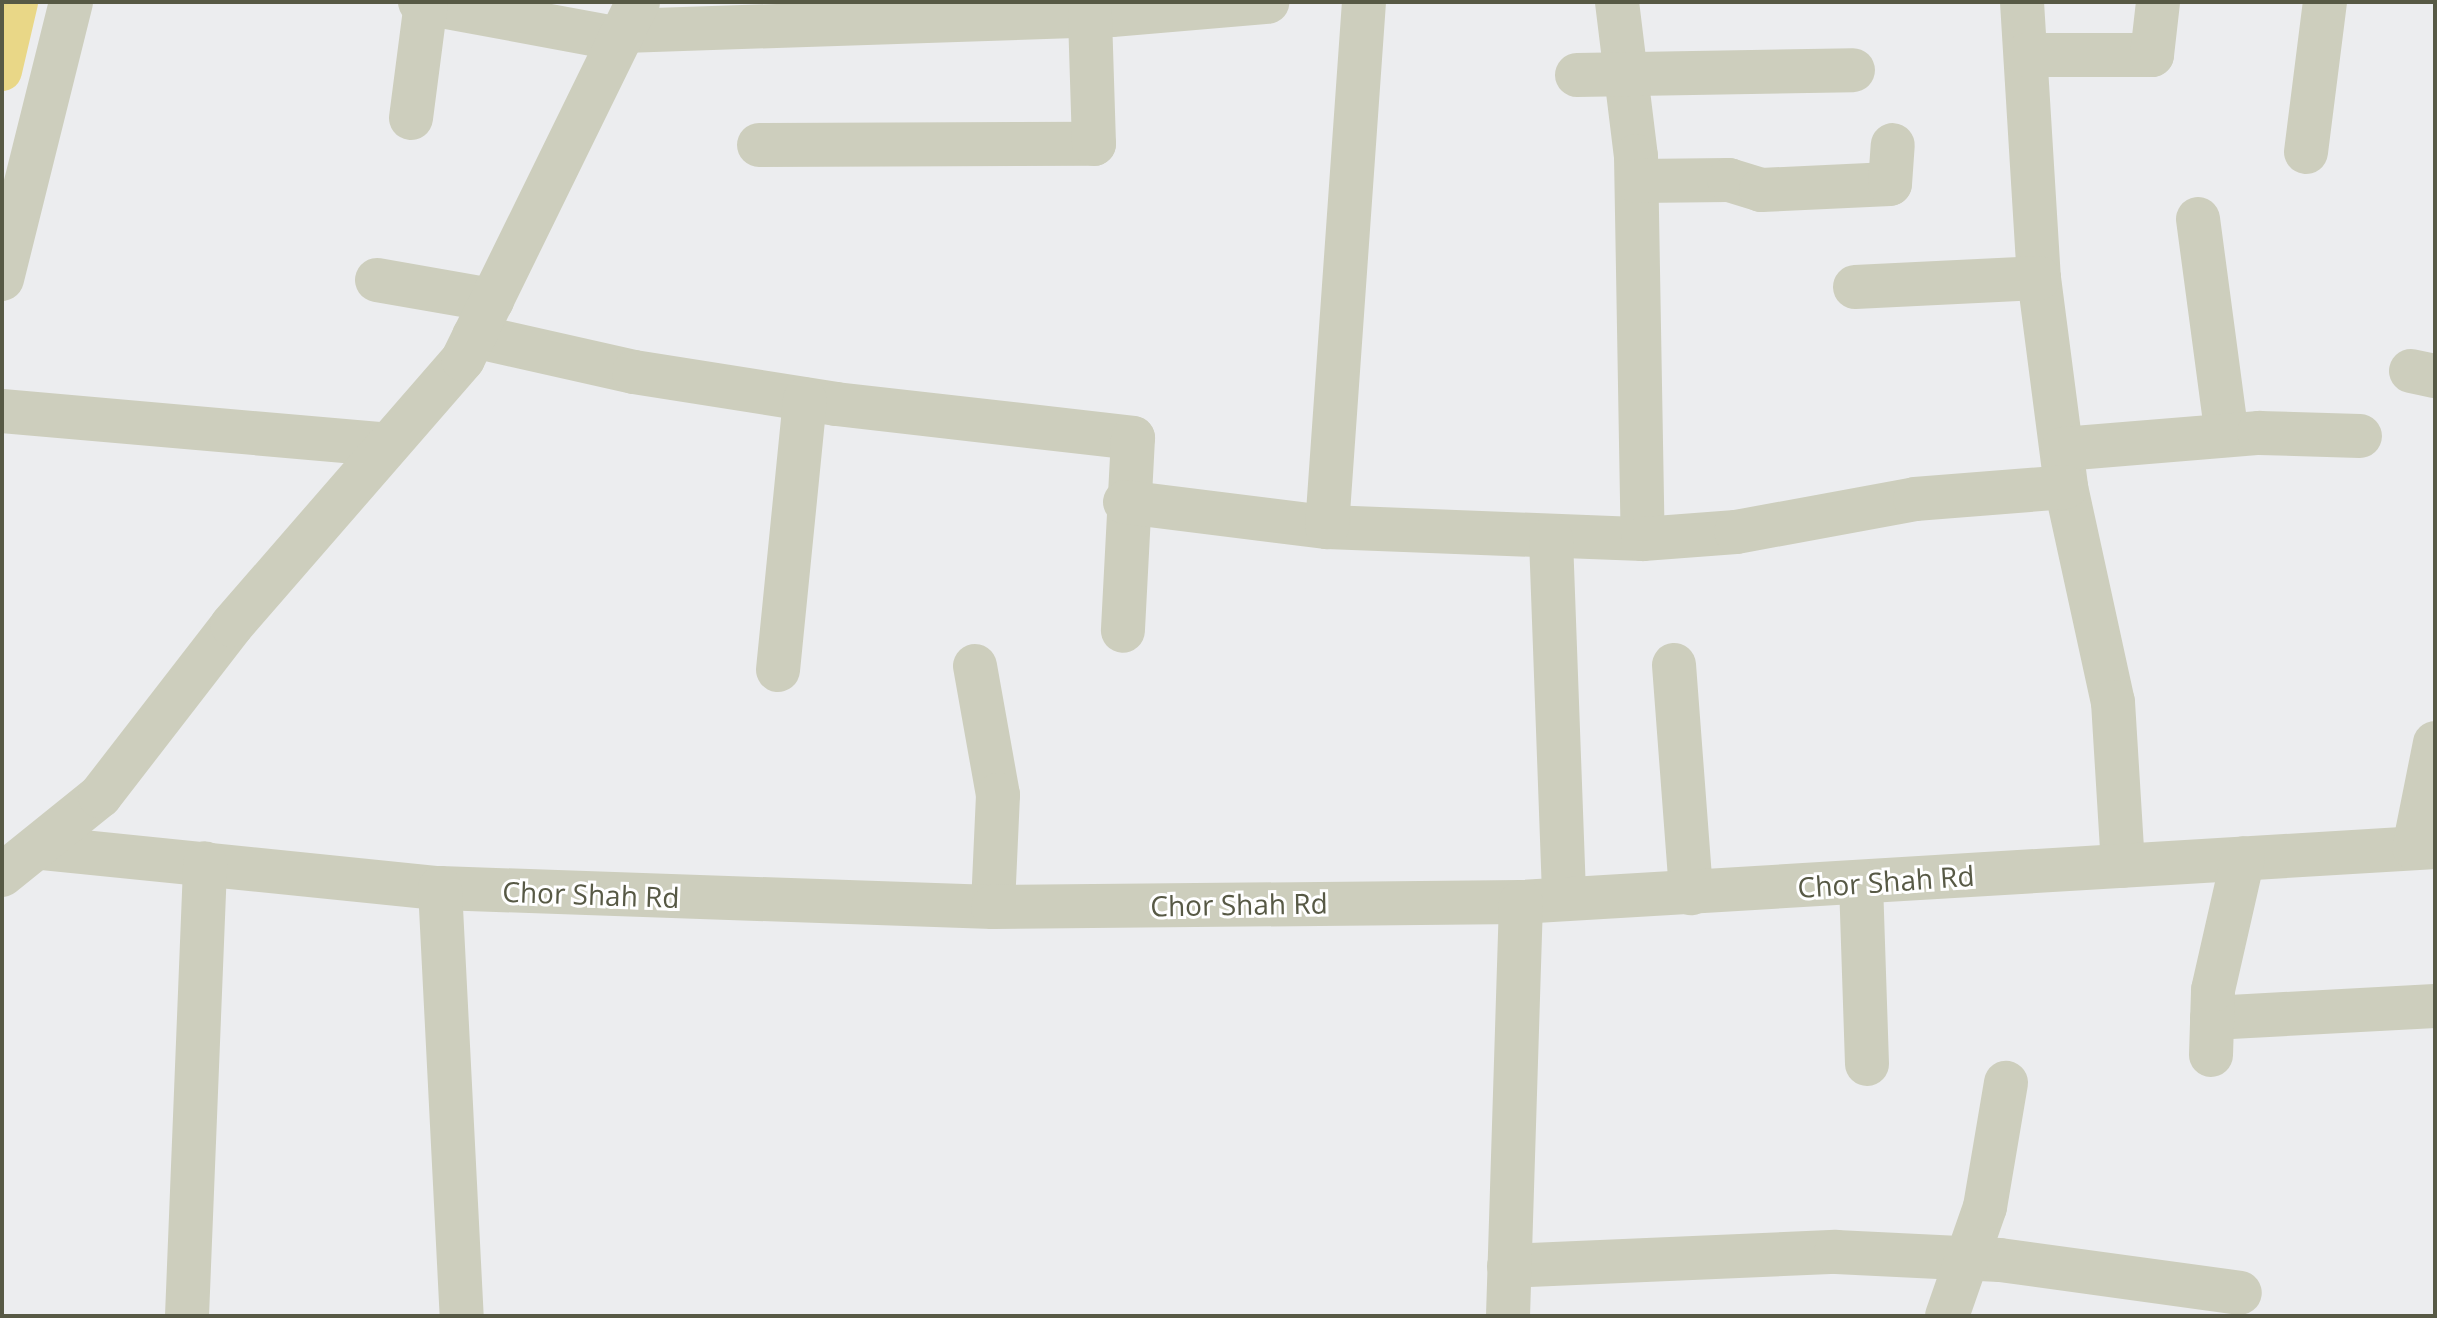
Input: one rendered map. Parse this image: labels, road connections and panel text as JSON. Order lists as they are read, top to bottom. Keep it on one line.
{"streets":{"street":["Chor Shah Rd"]}}
